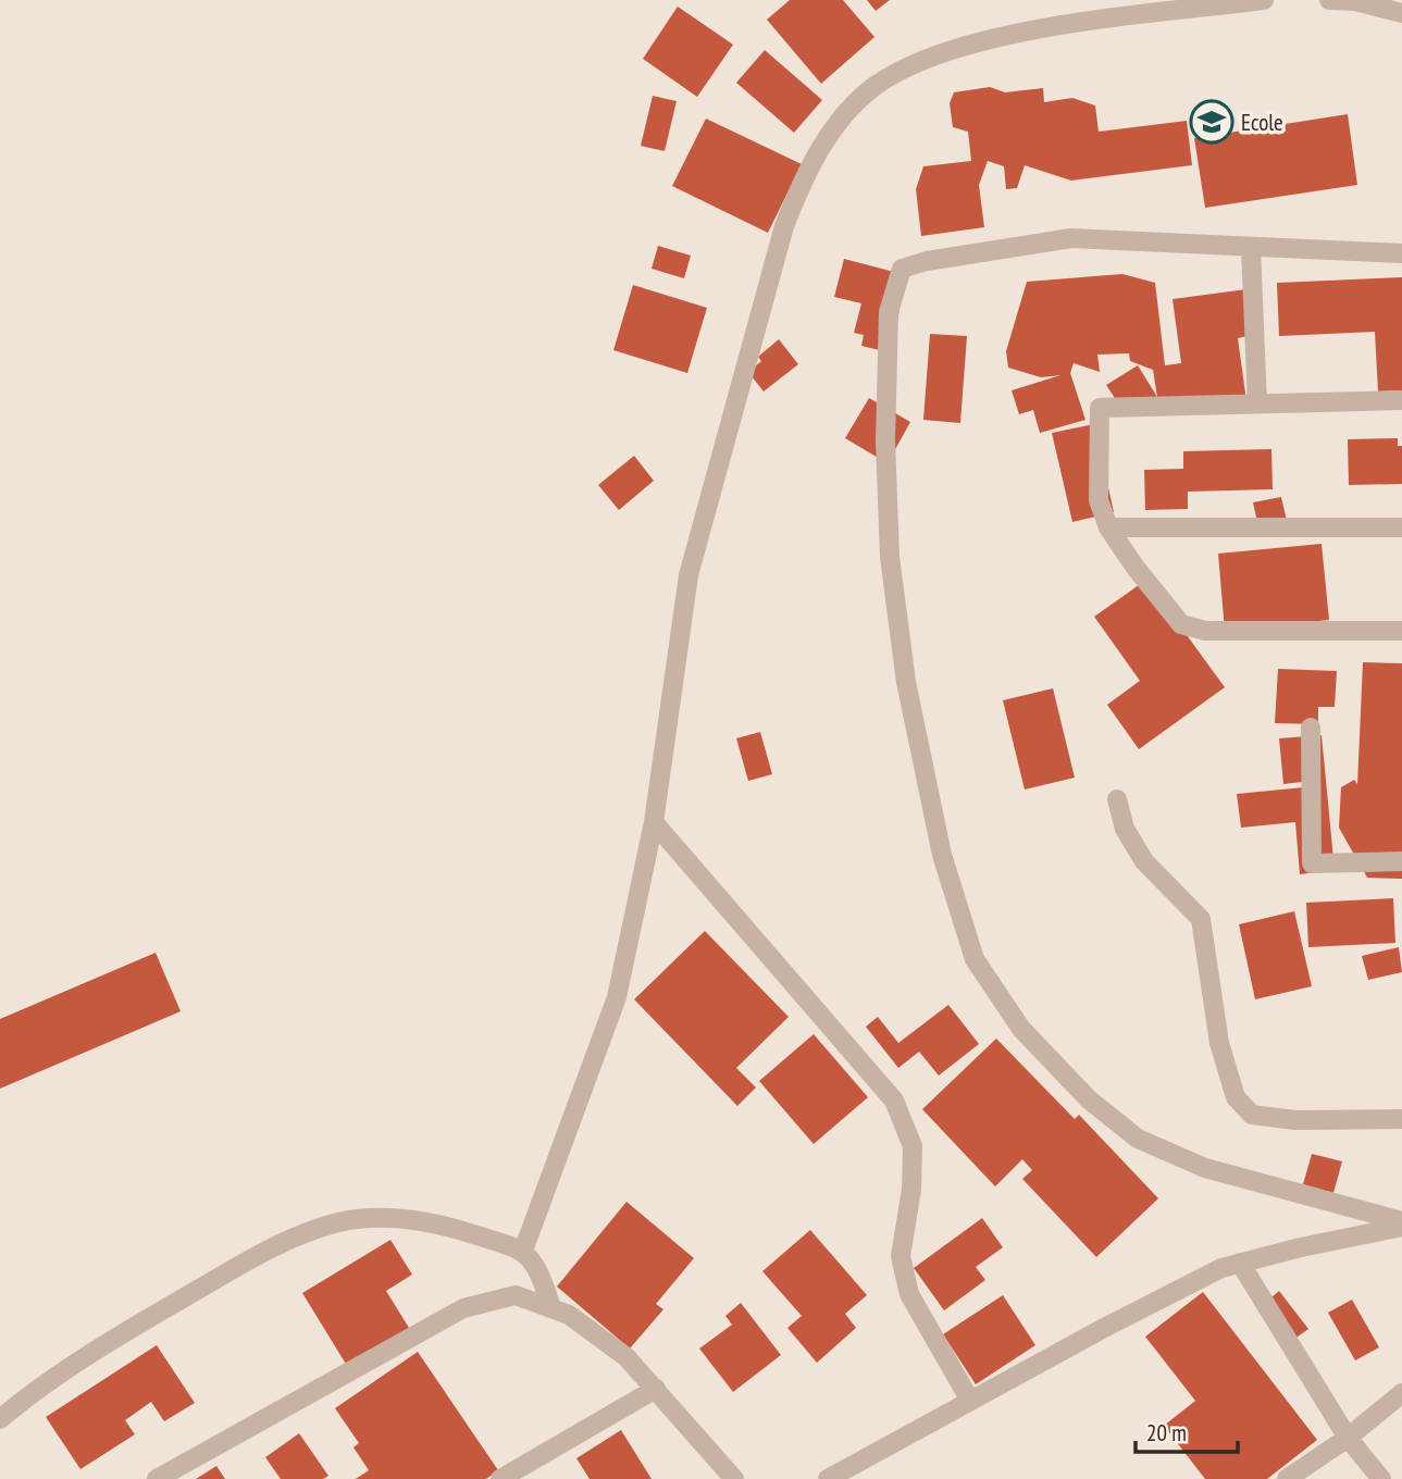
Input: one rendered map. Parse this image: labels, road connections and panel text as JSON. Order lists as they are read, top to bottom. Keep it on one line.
{"places":{"school or university":["Ecole"]},"scale_bar":"20 m"}
